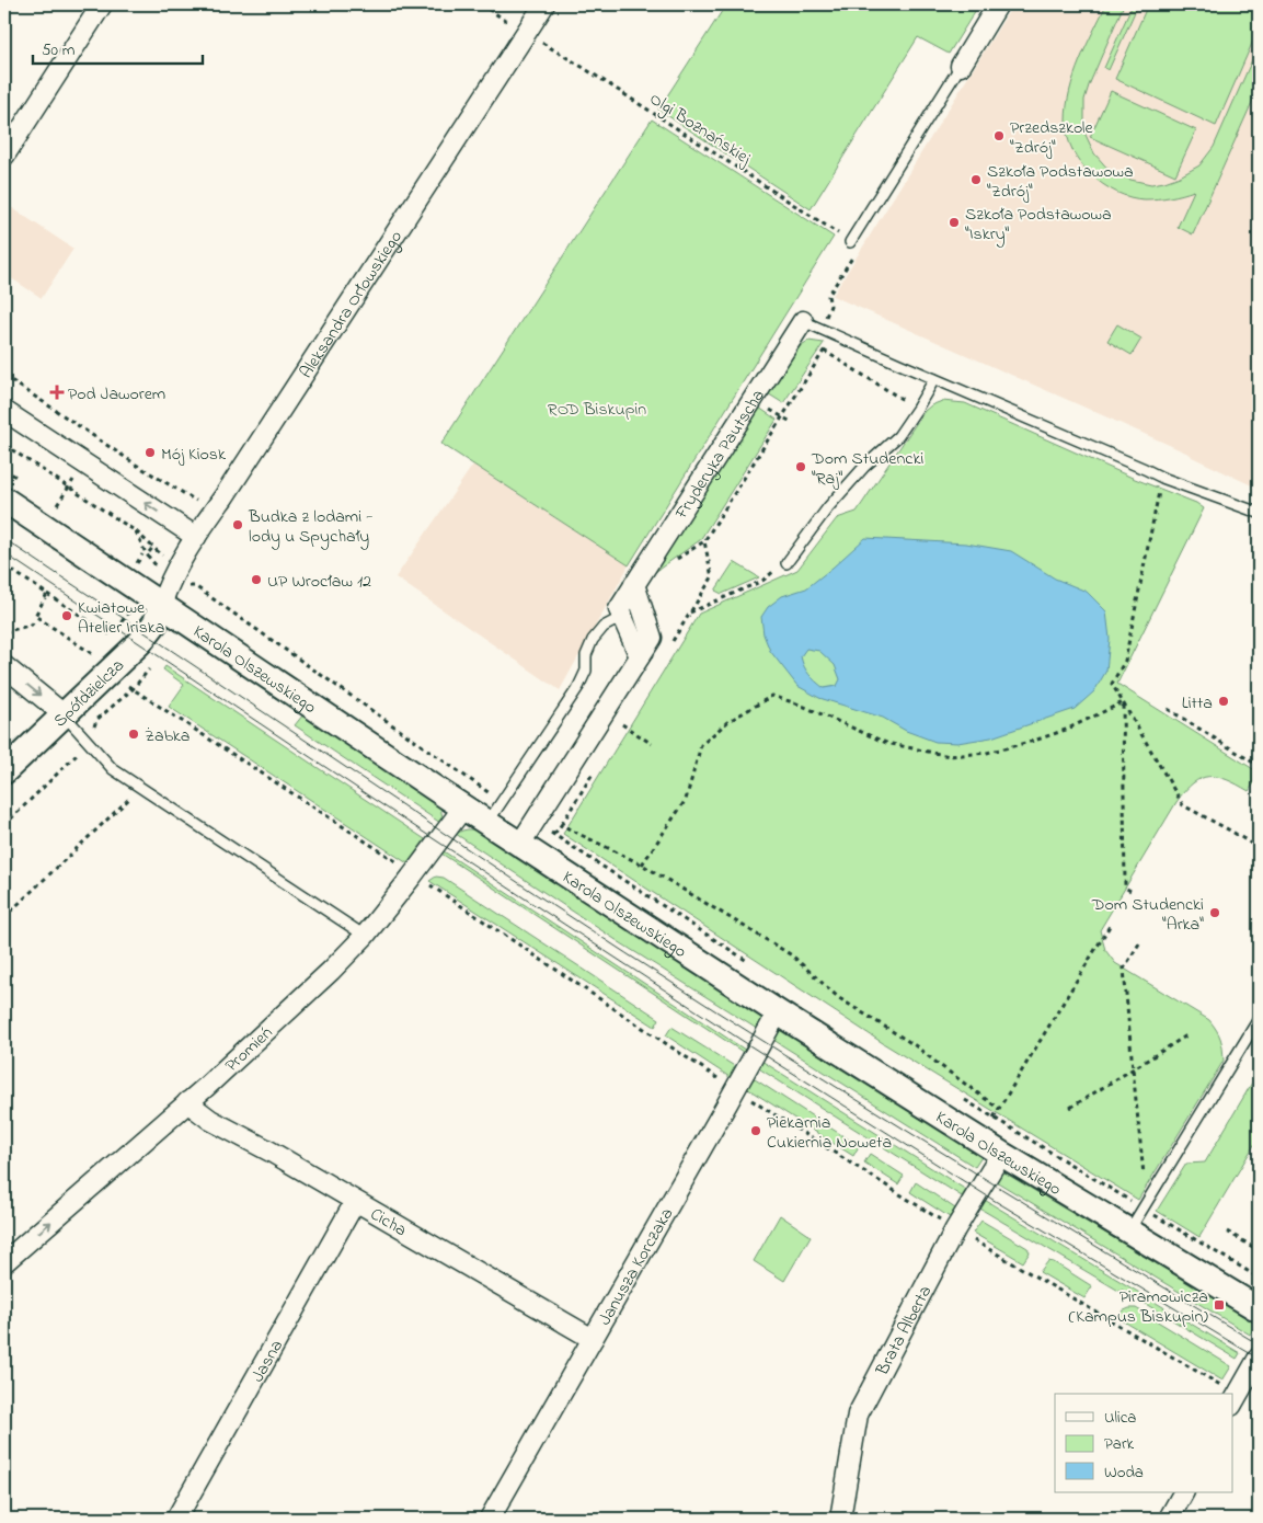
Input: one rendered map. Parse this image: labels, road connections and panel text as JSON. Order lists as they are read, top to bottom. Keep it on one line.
{"streets":{"street":["Aleksandra Orłowskiego","Fryderyka Pautscha","Karola Olszewskiego","Spółdzielcza","Promień","Cicha","Janusza Korczaka","Brata Alberta","Jasna"],"path":["Olgi Boznańskiej"]},"crossings":[["Aleksandra Orłowskiego","Karola Olszewskiego"],["Aleksandra Orłowskiego","Spółdzielcza"],["Karola Olszewskiego","Spółdzielcza"],["Karola Olszewskiego","Promień"],["Karola Olszewskiego","Janusza Korczaka"],["Karola Olszewskiego","Brata Alberta"],["Promień","Cicha"],["Cicha","Janusza Korczaka"],["Cicha","Jasna"]],"one_way":["Promień"],"parks":["ROD Biskupin"],"places":{"other":["Przedszkole \"Zdrój\"","Szkoła Podstawowa \"Zdrój\"","Szkoła Podstawowa \"Iskry\"","Mój Kiosk","Dom Studencki \"Raj\"","Budka z lodami - lody u Spychały","UP Wrocław 12","Kwiatowe Atelier Iriska","Litta","Żabka","Dom Studencki \"Arka\"","Piekarnia Cukiernia Noweta"],"health":["Pod Jaworem"],"transit":["Piramowicza (Kampus Biskupin)"]},"legend":["Ulica","Park","Woda"],"scale_bar":"50 m"}
